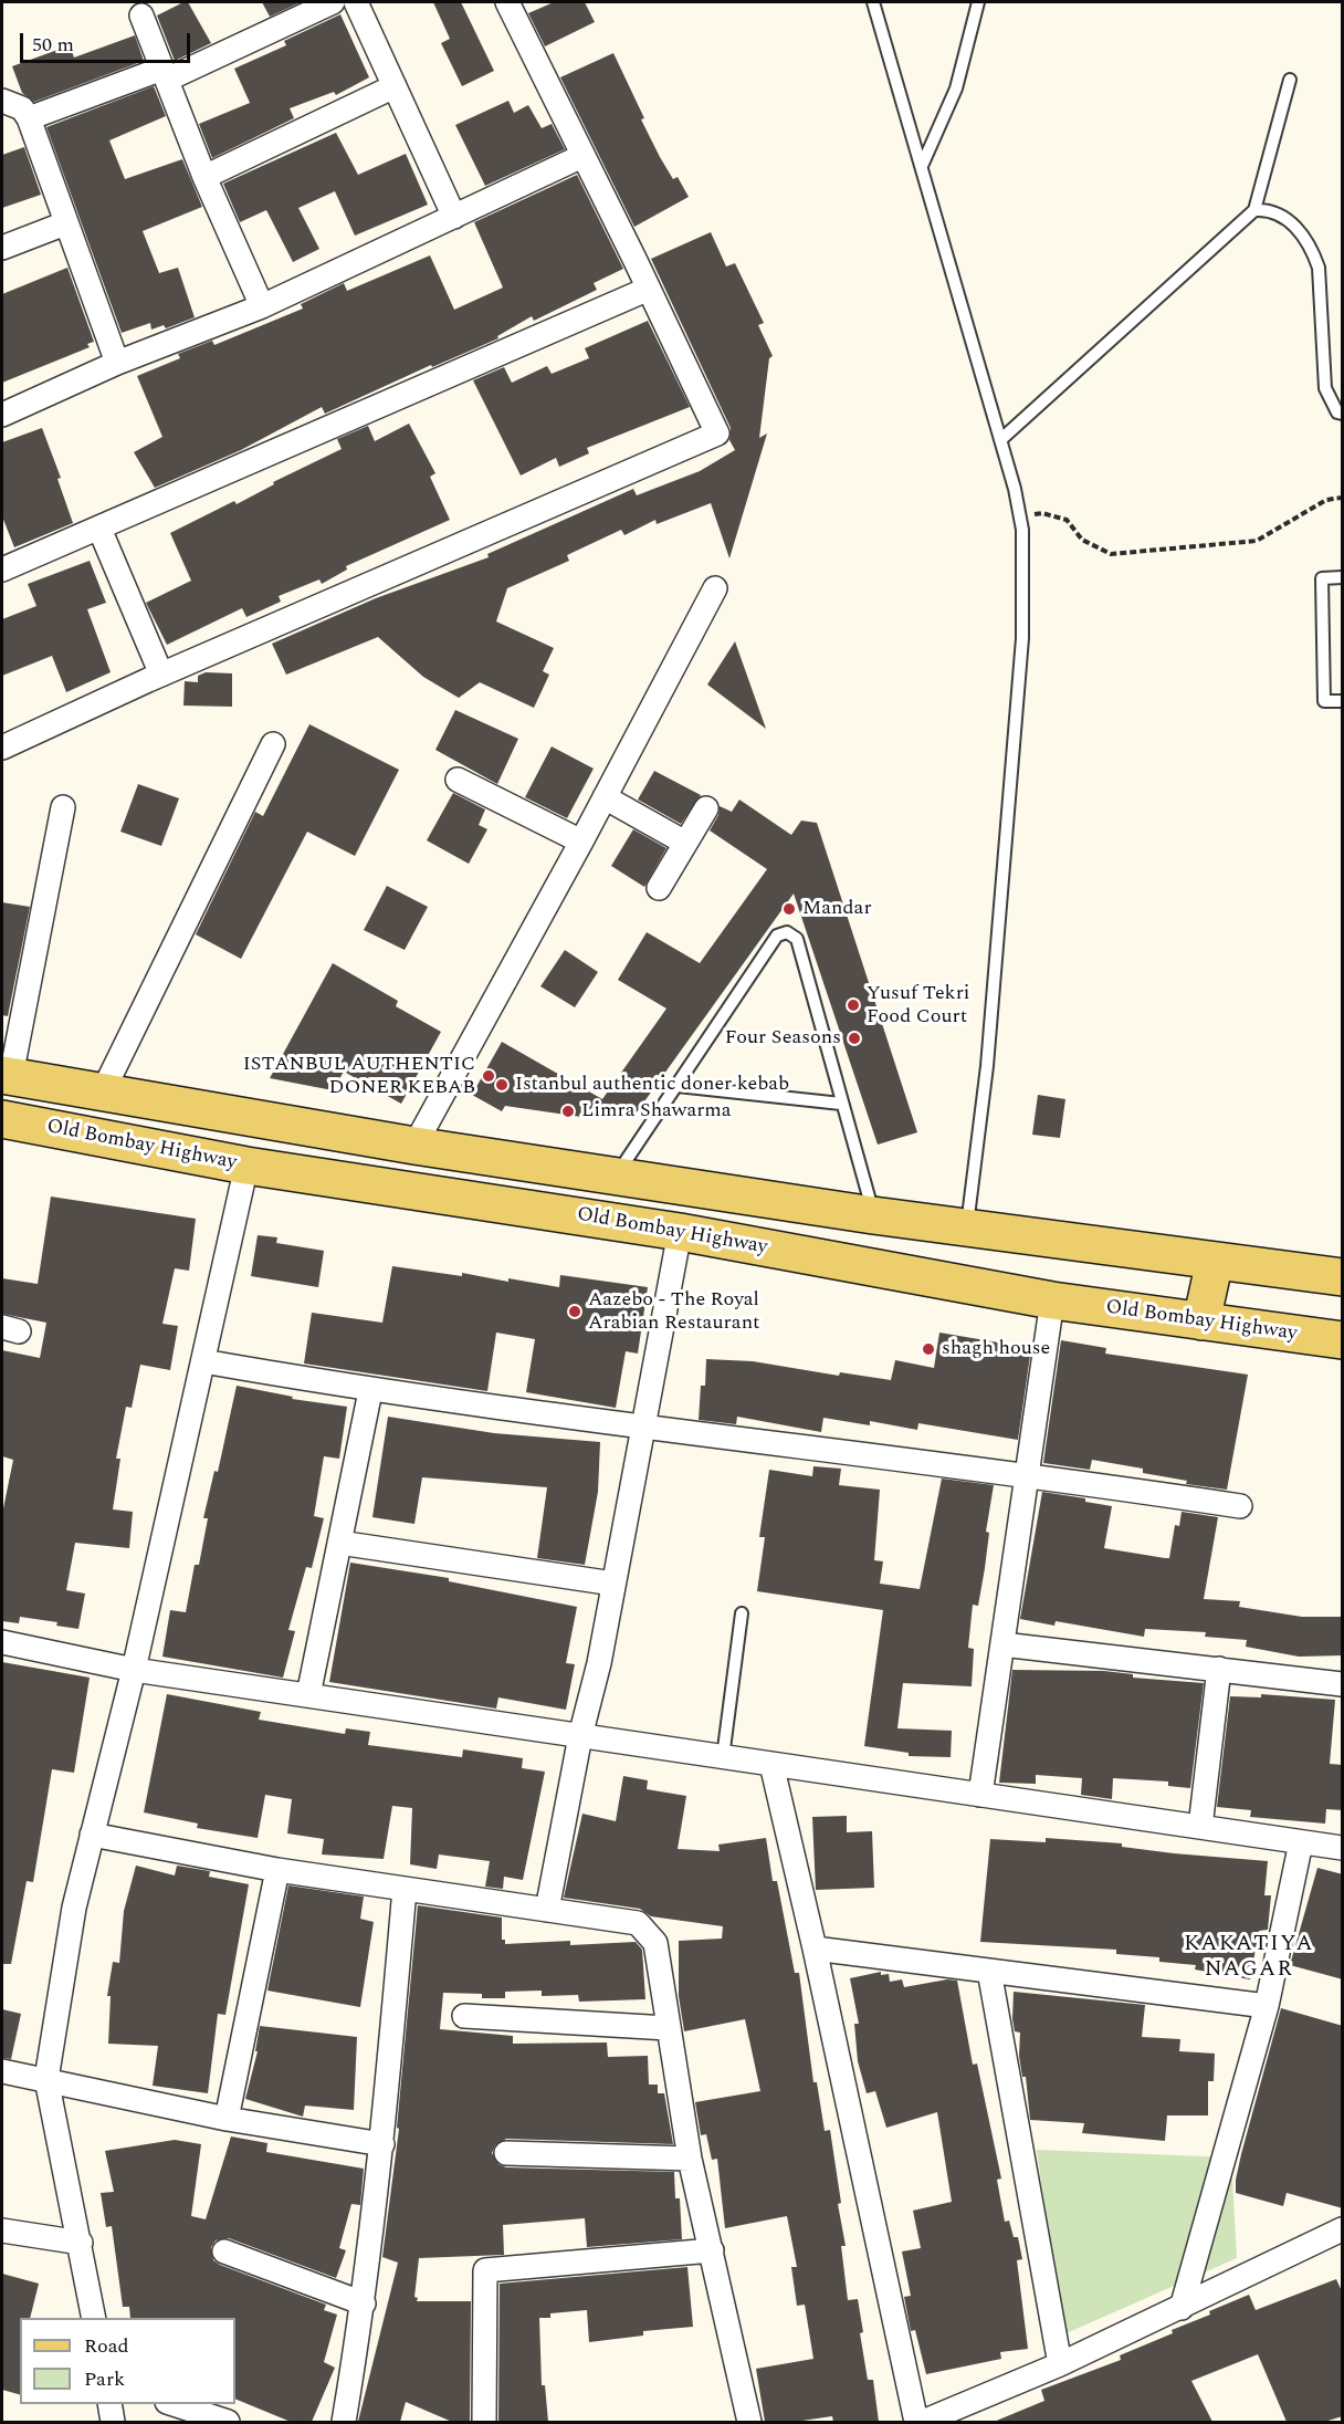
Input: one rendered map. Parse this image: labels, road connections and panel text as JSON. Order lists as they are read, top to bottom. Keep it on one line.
{"streets":{"main road":["Old Bombay Highway"]},"districts":["KAKATIYA NAGAR"],"places":["Mandar","Yusuf Tekri Food Court","Four Seasons","ISTANBUL AUTHENTIC DONER KEBAB","Istanbul authentic doner kebab","Limra Shawarma","Aazebo - The Royal Arabian Restaurant","shagh house"],"legend":["Road","Park"],"scale_bar":"50 m"}
